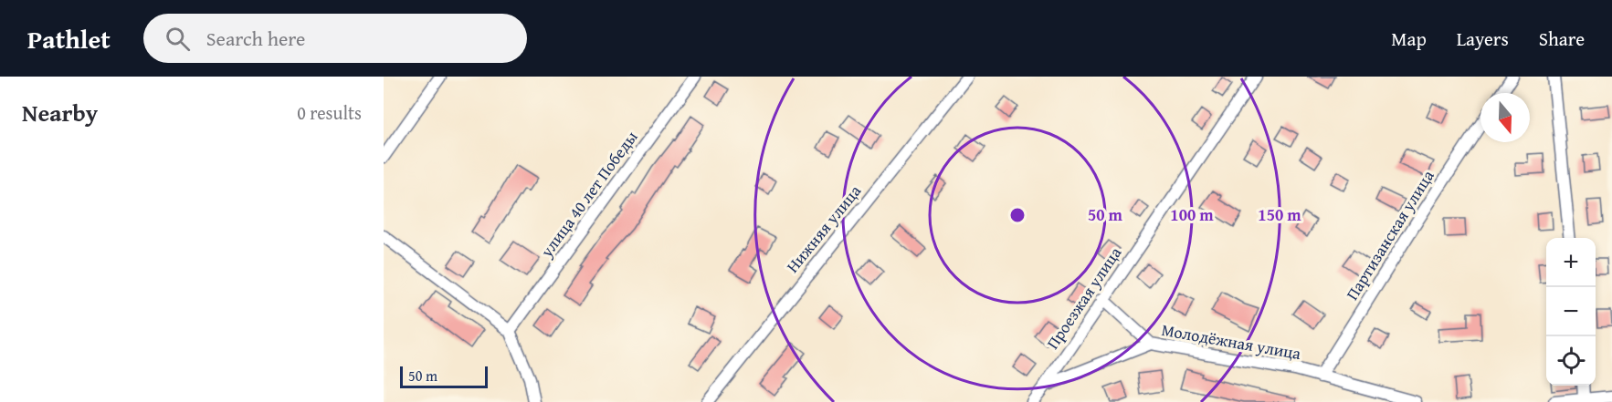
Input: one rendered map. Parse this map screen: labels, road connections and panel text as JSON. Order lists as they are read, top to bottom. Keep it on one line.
{"streets":{"street":["улица 40 лет Победы","Нижняя улица","Партизанская улица","Проезжая улица","Молодёжная улица"]},"crossings":[["Партизанская улица","Молодёжная улица"],["Проезжая улица","Молодёжная улица"]],"scale_bar":"50 m","north":"bottom","page":{"header":"Pathlet","search":"Search here","nav":["Map","Layers","Share"],"heading":["Nearby","0 results"],"map_buttons":["+","−"],"scale":"50 m"},"rings":["50 m","100 m","150 m"]}
